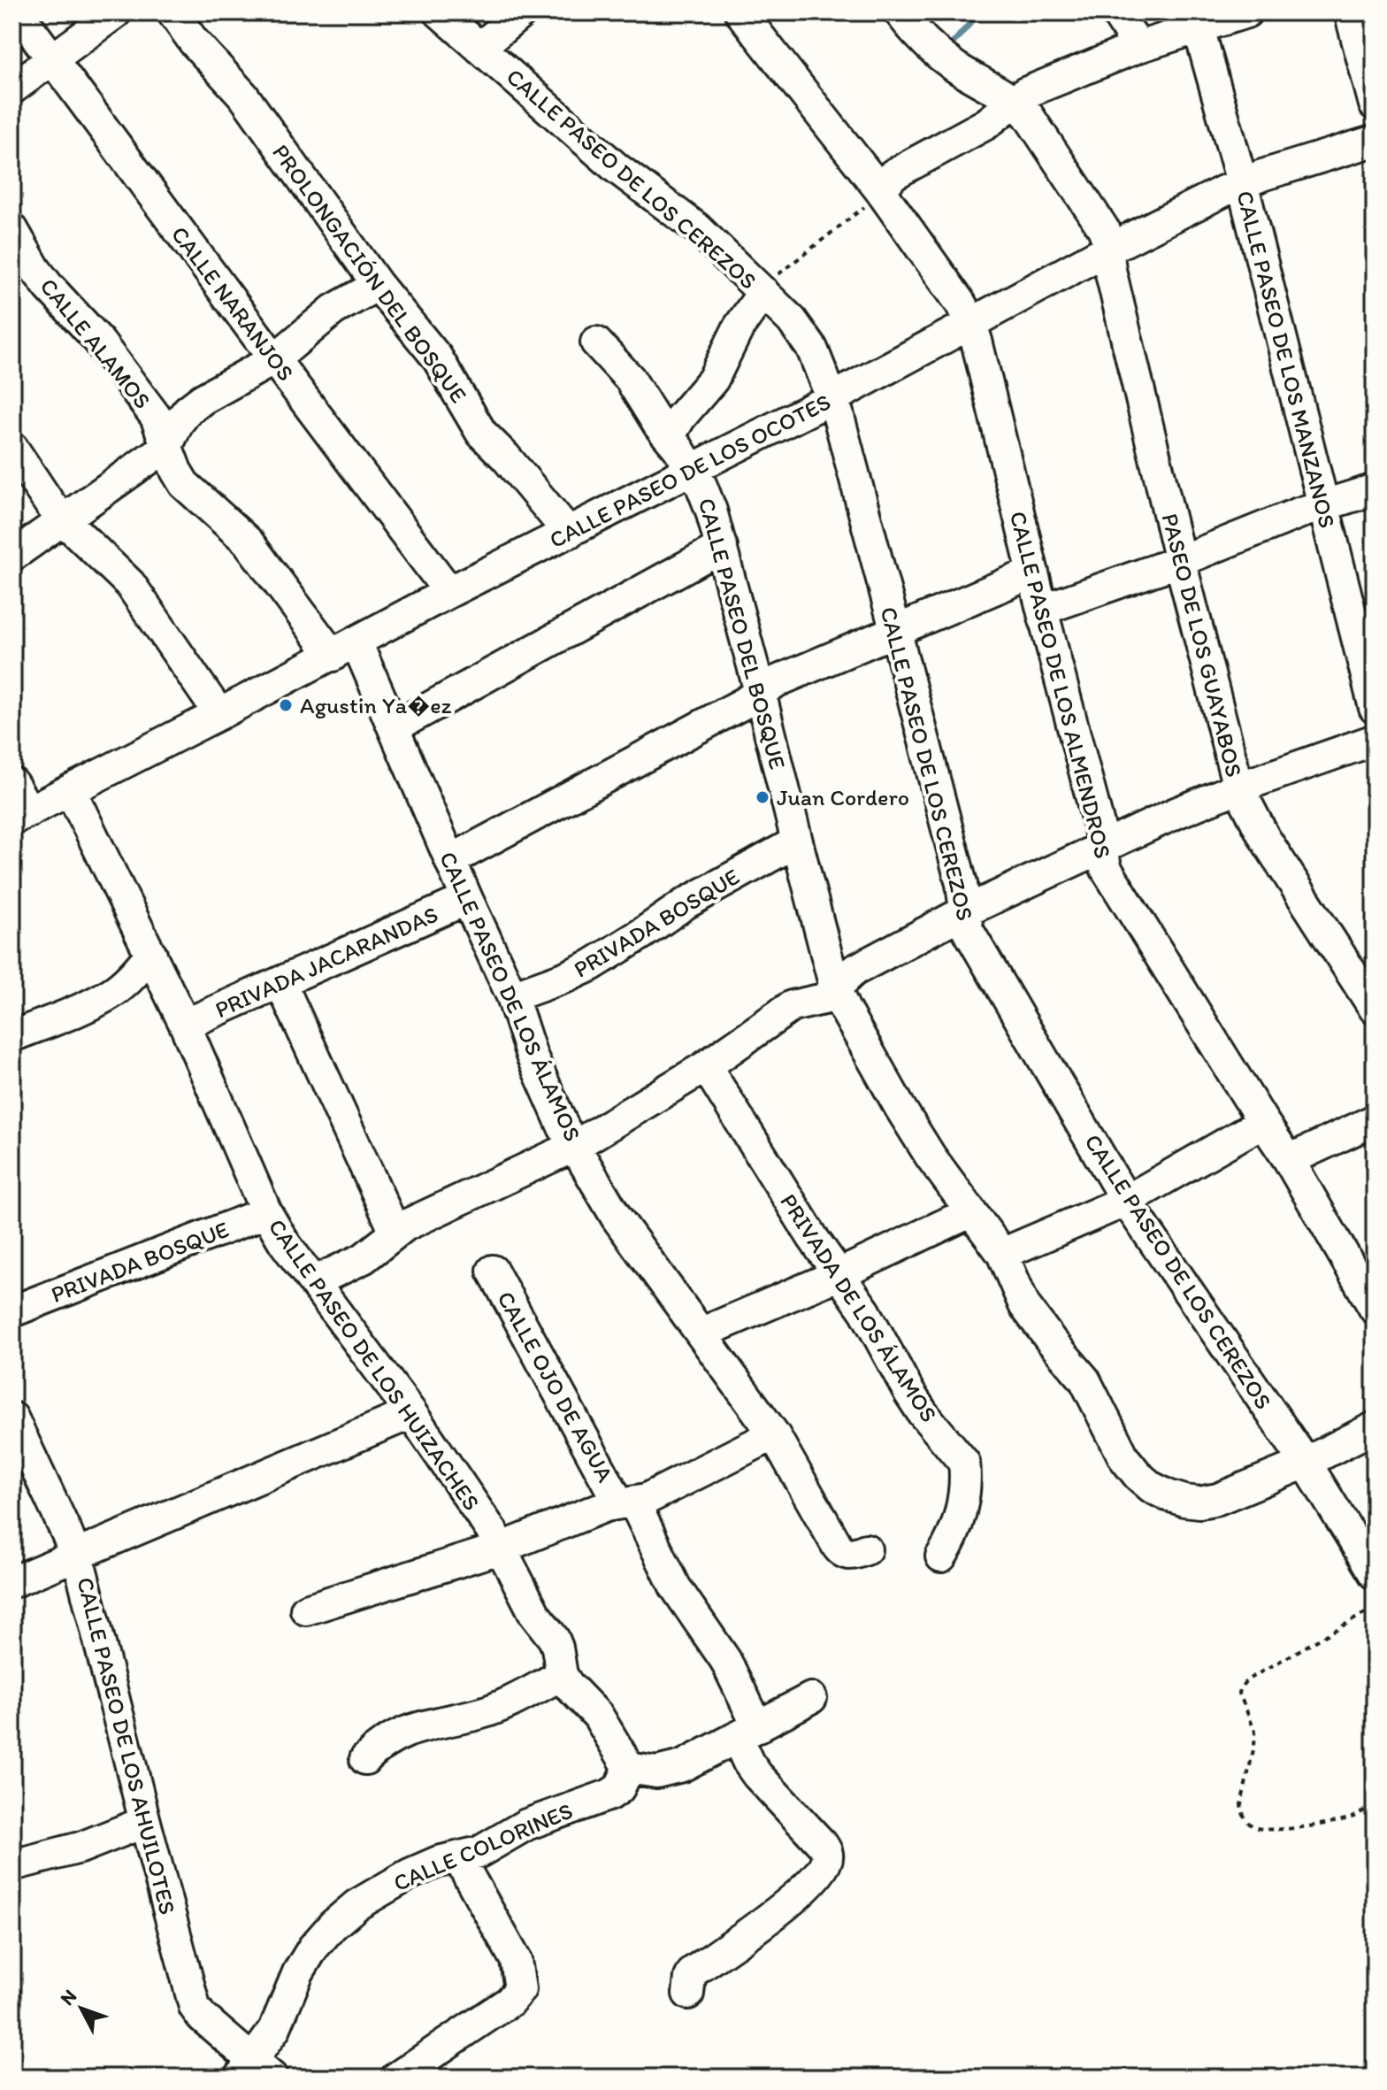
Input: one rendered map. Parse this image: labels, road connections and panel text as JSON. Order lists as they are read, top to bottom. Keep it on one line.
{"streets":{"street":["CALLE PASEO DE LOS CEREZOS","PROLONGACIÓN DEL BOSQUE","CALLE NARANJOS","CALLE ALAMOS","CALLE PASEO DE LOS MANZANOS","CALLE PASEO DE LOS OCOTES","CALLE PASEO DEL BOSQUE","PASEO DE LOS GUAYABOS","CALLE PASEO DE LOS ALMENDROS","PRIVADA BOSQUE","PRIVADA JACARANDAS","CALLE PASEO DE LOS ÁLAMOS","PRIVADA DE LOS ÁLAMOS","CALLE PASEO DE LOS HUIZACHES","CALLE OJO DE AGUA","CALLE PASEO DE LOS AHUILOTES","CALLE COLORINES"]},"crossings":[["CALLE PASEO DE LOS CEREZOS","CALLE PASEO DE LOS OCOTES"],["CALLE PASEO DE LOS CEREZOS","CALLE PASEO DEL BOSQUE"],["PROLONGACIÓN DEL BOSQUE","CALLE PASEO DE LOS OCOTES"],["CALLE NARANJOS","CALLE PASEO DE LOS OCOTES"],["CALLE ALAMOS","CALLE PASEO DE LOS OCOTES"],["CALLE ALAMOS","CALLE PASEO DE LOS ÁLAMOS"],["CALLE PASEO DE LOS MANZANOS","CALLE PASEO DE LOS OCOTES"],["CALLE PASEO DE LOS OCOTES","CALLE PASEO DEL BOSQUE"],["CALLE PASEO DE LOS OCOTES","PASEO DE LOS GUAYABOS"],["CALLE PASEO DE LOS OCOTES","CALLE PASEO DE LOS ALMENDROS"],["CALLE PASEO DE LOS OCOTES","CALLE PASEO DE LOS ÁLAMOS"],["CALLE PASEO DE LOS OCOTES","CALLE PASEO DE LOS HUIZACHES"],["CALLE PASEO DEL BOSQUE","PRIVADA BOSQUE"],["PRIVADA BOSQUE","CALLE PASEO DE LOS ÁLAMOS"],["PRIVADA BOSQUE","CALLE PASEO DE LOS HUIZACHES"],["PRIVADA JACARANDAS","CALLE PASEO DE LOS ÁLAMOS"],["PRIVADA JACARANDAS","CALLE PASEO DE LOS HUIZACHES"],["CALLE PASEO DE LOS HUIZACHES","CALLE COLORINES"],["CALLE PASEO DE LOS AHUILOTES","CALLE COLORINES"]],"places":["Agustin Ya�ez","Juan Cordero"],"north":"top left"}
